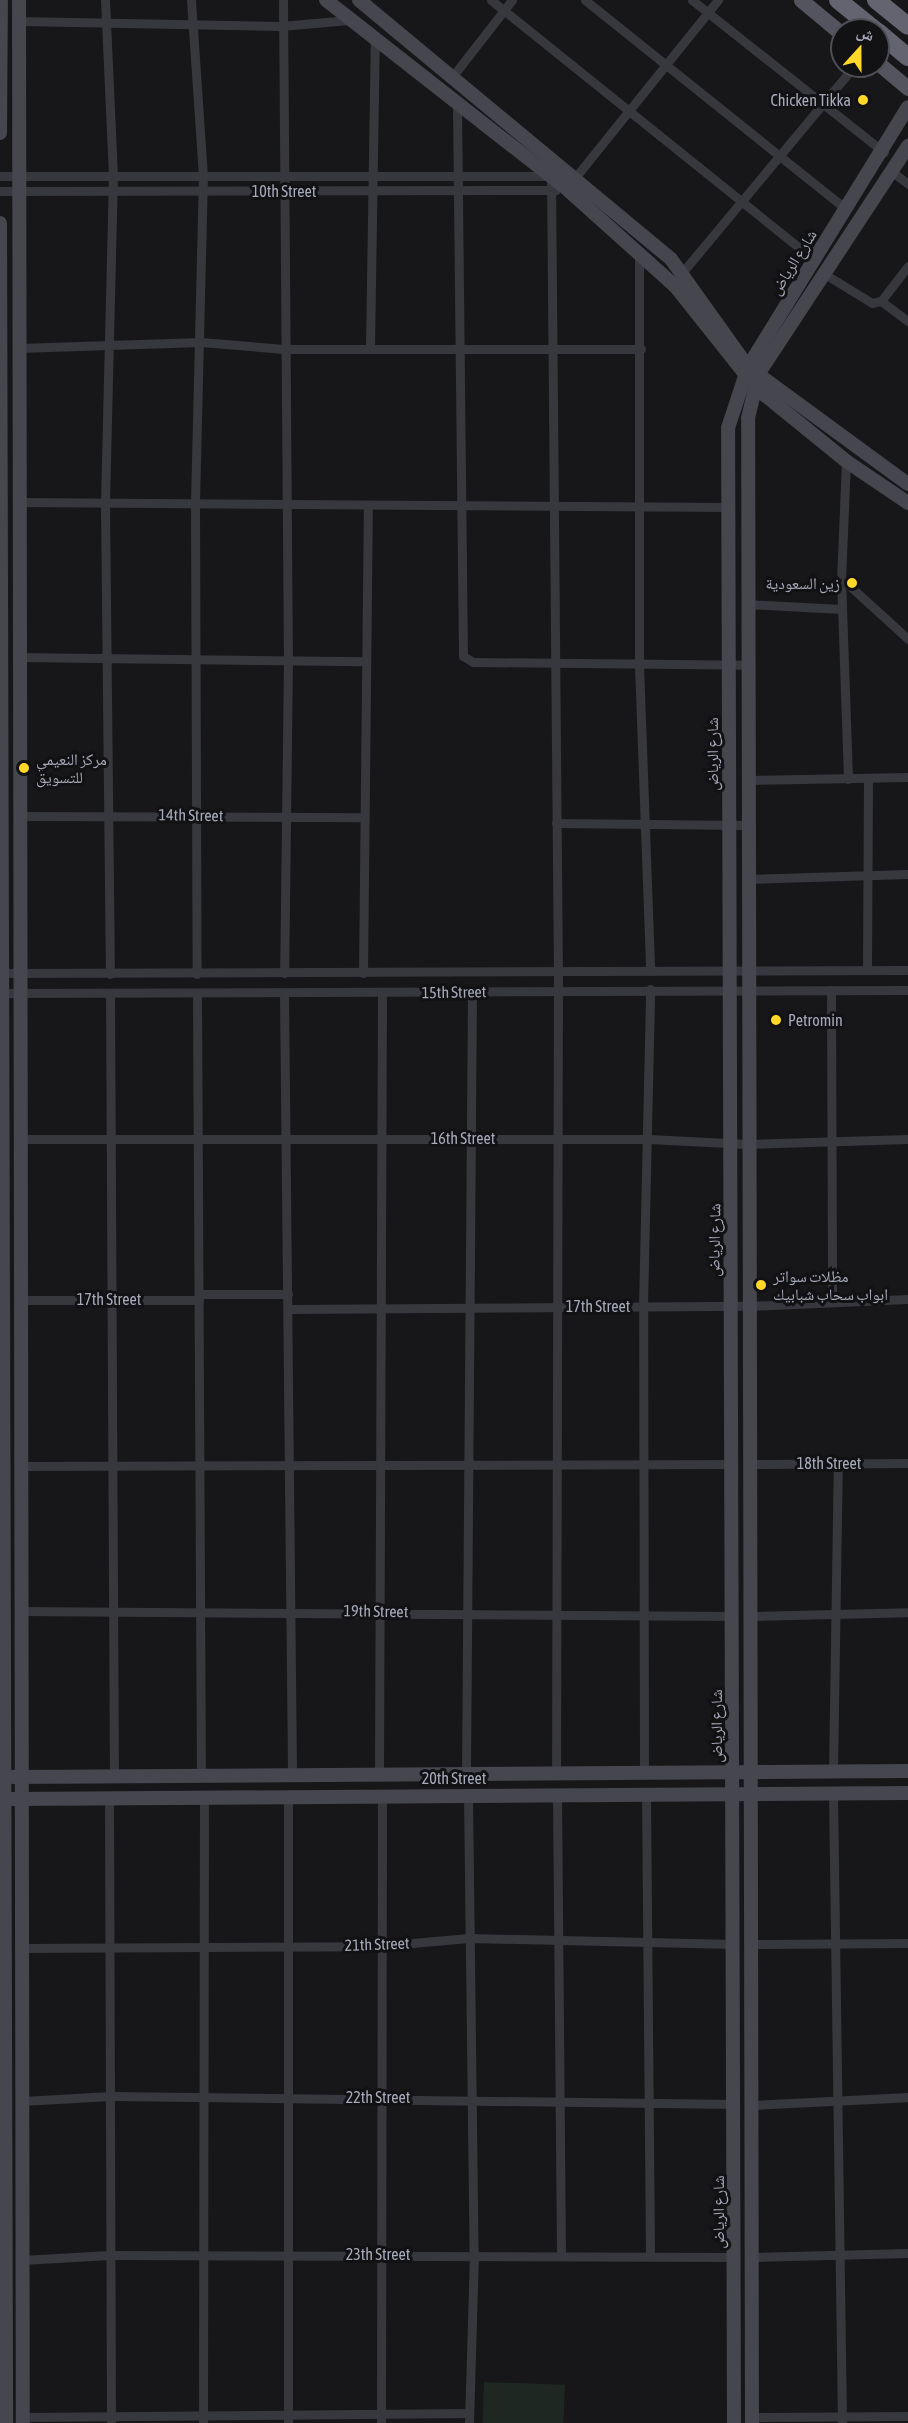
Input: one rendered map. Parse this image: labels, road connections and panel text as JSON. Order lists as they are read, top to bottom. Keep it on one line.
{"streets":{"main road":["شارع الرياض","20th Street"],"street":["10th Street","14th Street","15th Street","16th Street","17th Street","18th Street","19th Street","21th Street","22th Street","23th Street"]},"crossings":[["شارع الرياض","15th Street"],["شارع الرياض","16th Street"],["شارع الرياض","17th Street"],["شارع الرياض","18th Street"],["شارع الرياض","19th Street"],["شارع الرياض","20th Street"],["شارع الرياض","21th Street"],["شارع الرياض","22th Street"],["شارع الرياض","23th Street"]],"places":["Chicken Tikka","زين السعودية","مركز النعيمي للتسويق","Petromin","مظلات سواتر ابواب سحاب شبابيك"],"north":"top"}
